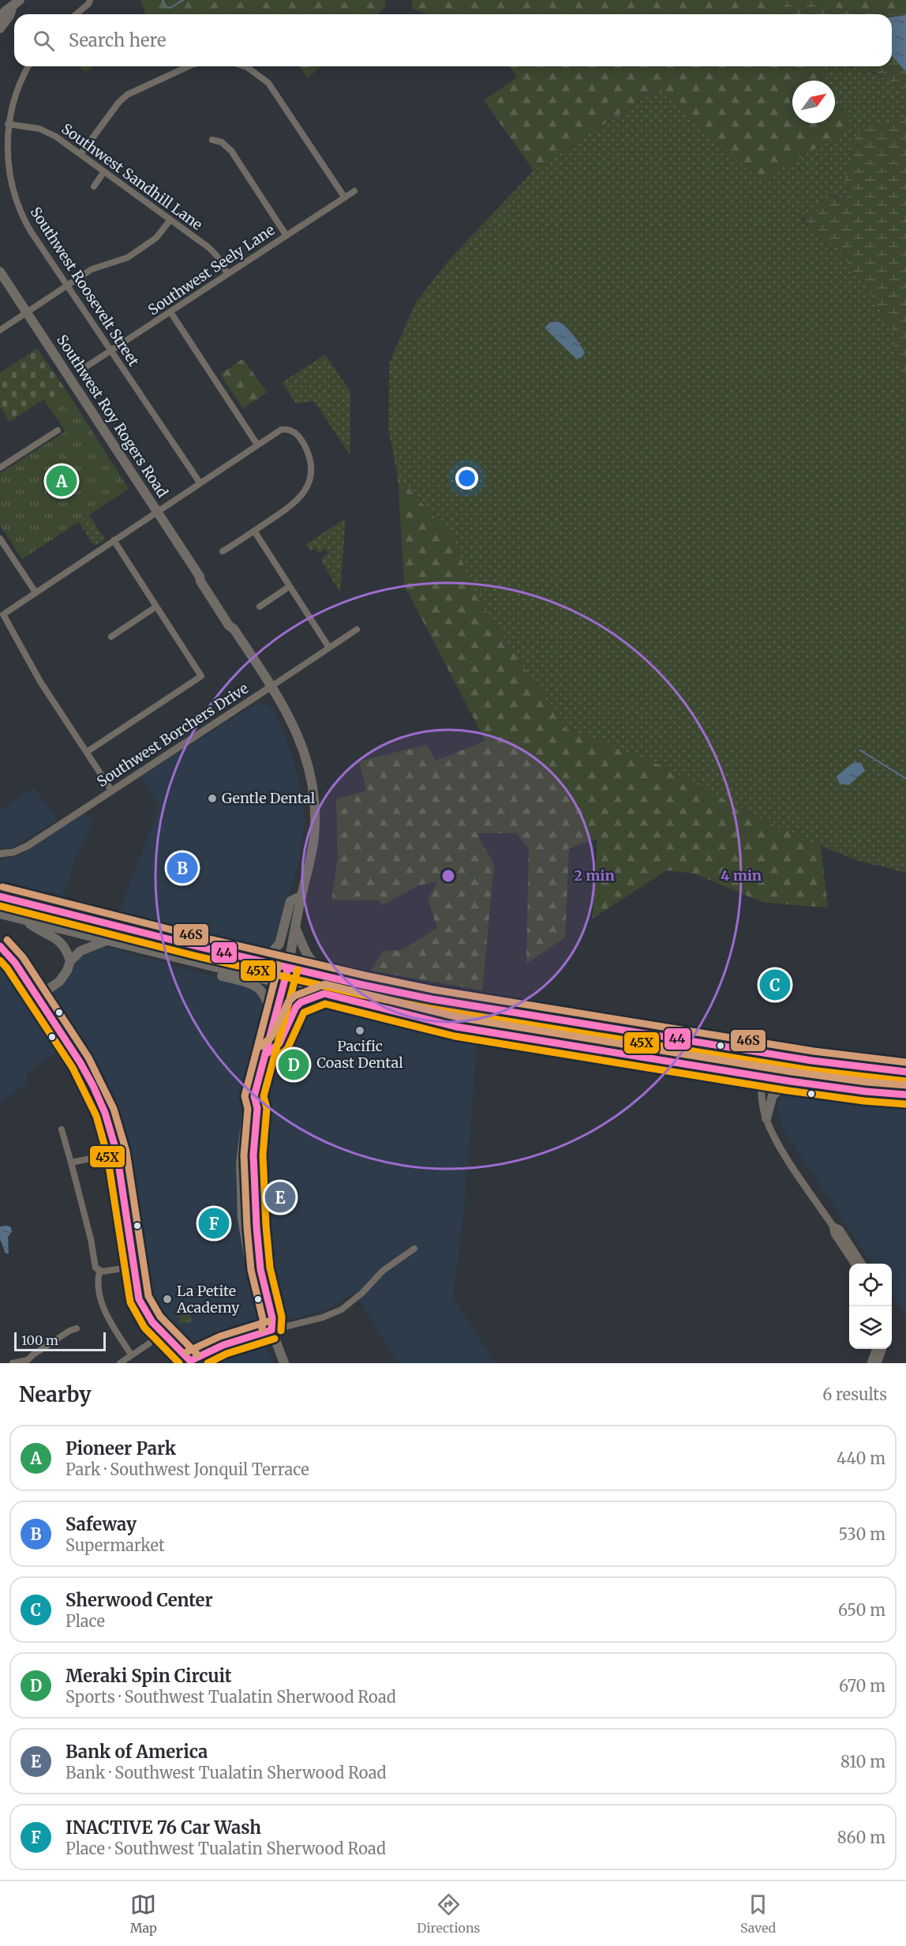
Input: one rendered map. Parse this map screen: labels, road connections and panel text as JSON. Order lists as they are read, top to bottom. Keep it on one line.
{"streets":{"main road":["Southwest Roy Rogers Road"],"street":["Southwest Sandhill Lane","Southwest Seely Lane","Southwest Roosevelt Street","Southwest Borchers Drive"]},"crossings":[["Southwest Sandhill Lane","Southwest Seely Lane"],["Southwest Sandhill Lane","Southwest Roosevelt Street"],["Southwest Seely Lane","Southwest Roosevelt Street"],["Southwest Roy Rogers Road","Southwest Borchers Drive"]],"places":["Gentle Dental","Pacific Coast Dental","La Petite Academy"],"lines":["transit line 46S","transit line 44","transit line 45X"],"scale_bar":"100 m","north":"top right","page":{"search":"Search here","pins":["A","B","C","D","E","F"],"scale":"100 m","heading":["Nearby","6 results"],"list":[{"mark":"A","name":"Pioneer Park","note":"Park · Southwest Jonquil Terrace","value":"440 m"},{"mark":"B","name":"Safeway","note":"Supermarket","value":"530 m"},{"mark":"C","name":"Sherwood Center","note":"Place","value":"650 m"},{"mark":"D","name":"Meraki Spin Circuit","note":"Sports · Southwest Tualatin Sherwood Road","value":"670 m"},{"mark":"E","name":"Bank of America","note":"Bank · Southwest Tualatin Sherwood Road","value":"810 m"},{"mark":"F","name":"INACTIVE 76 Car Wash","note":"Place · Southwest Tualatin Sherwood Road","value":"860 m"}],"nav":["Map","Directions","Saved"]},"rings":["2 min","4 min"]}
